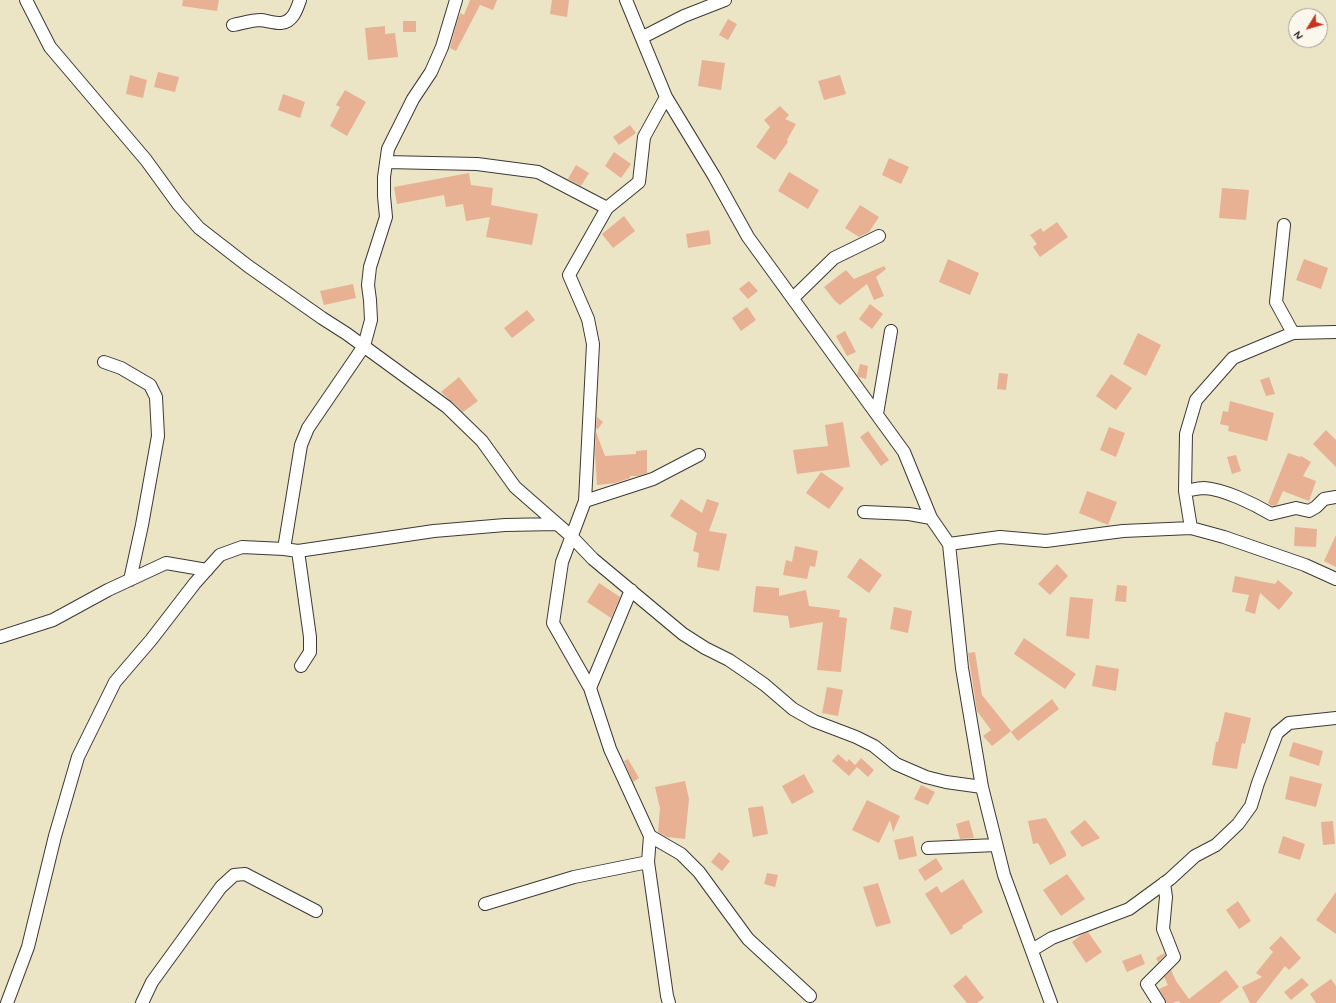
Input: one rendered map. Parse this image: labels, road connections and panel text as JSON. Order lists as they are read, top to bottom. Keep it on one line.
{"north":"bottom left"}
